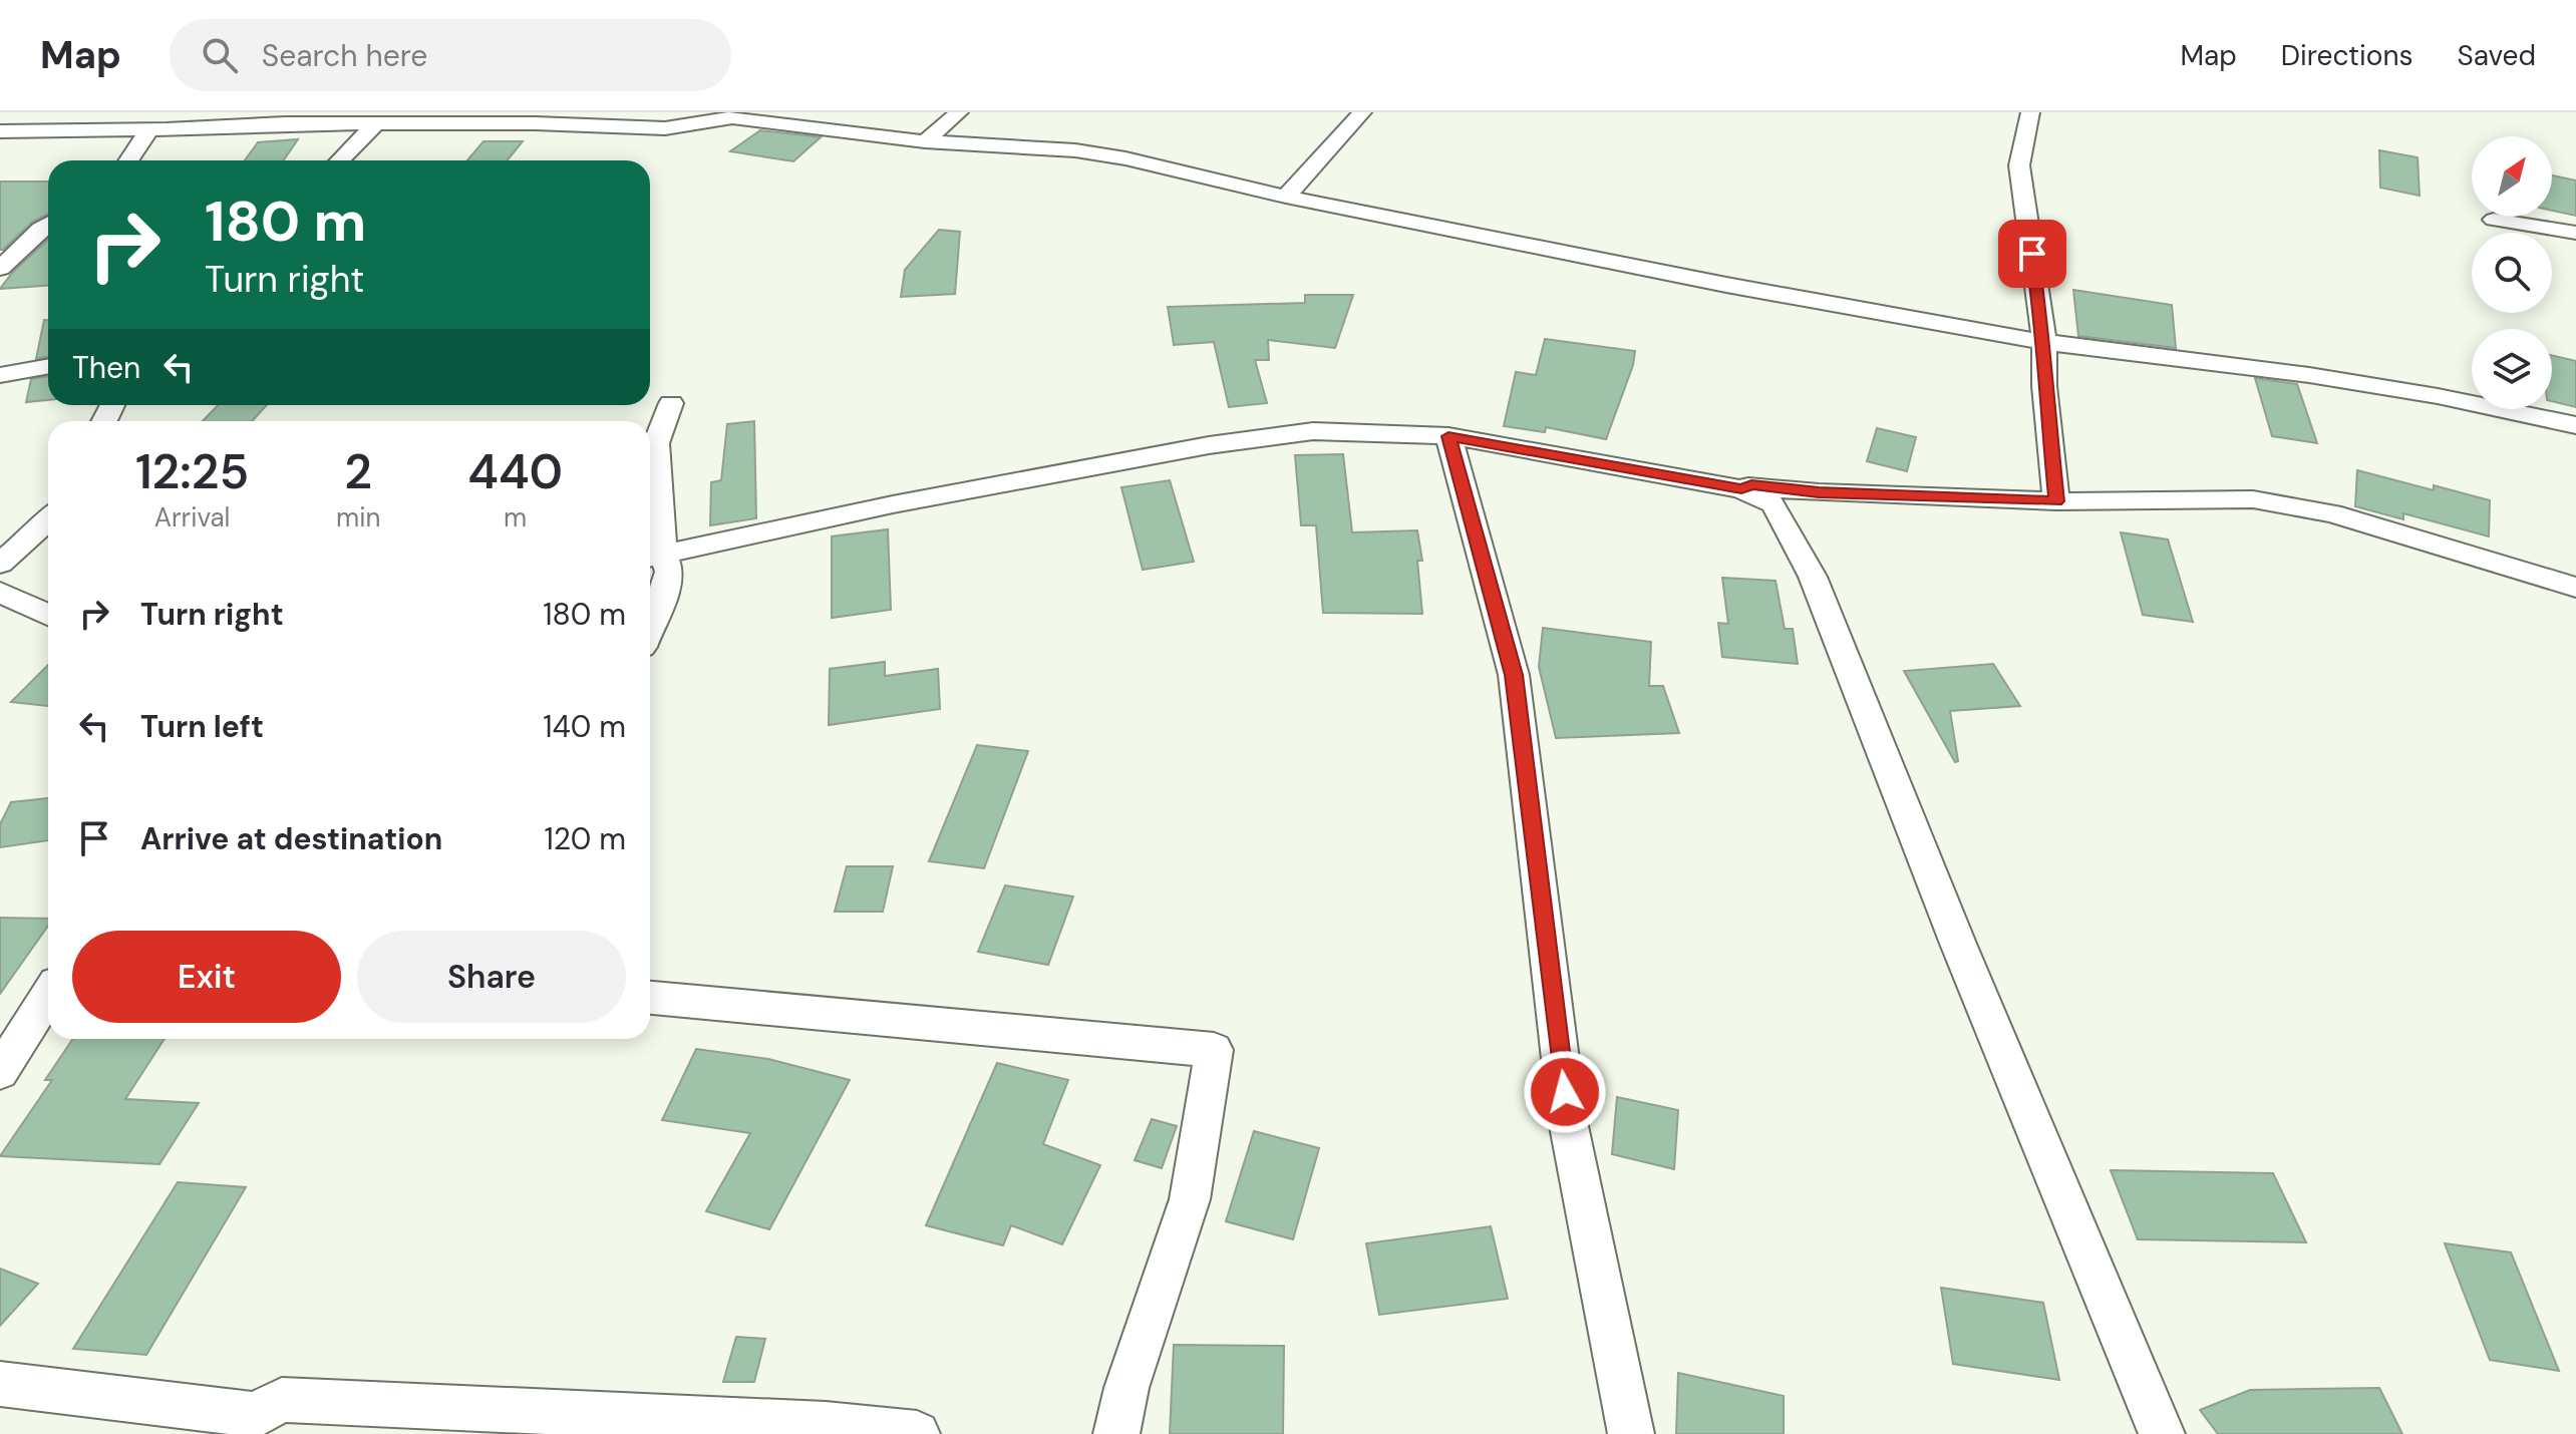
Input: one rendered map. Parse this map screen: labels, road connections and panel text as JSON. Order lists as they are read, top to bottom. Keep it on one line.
{"north":"top right","page":{"header":"Map","search":"Search here","nav":["Map","Directions","Saved"],"turn":["180 m","Turn right"],"then":"Then","eta":["12:25","Arrival","2","min","440","m"],"list":[{"name":"Turn right","value":"180 m"},{"name":"Turn left","value":"140 m"},{"name":"Arrive at destination","value":"120 m"}],"buttons":["Exit","Share"]}}
